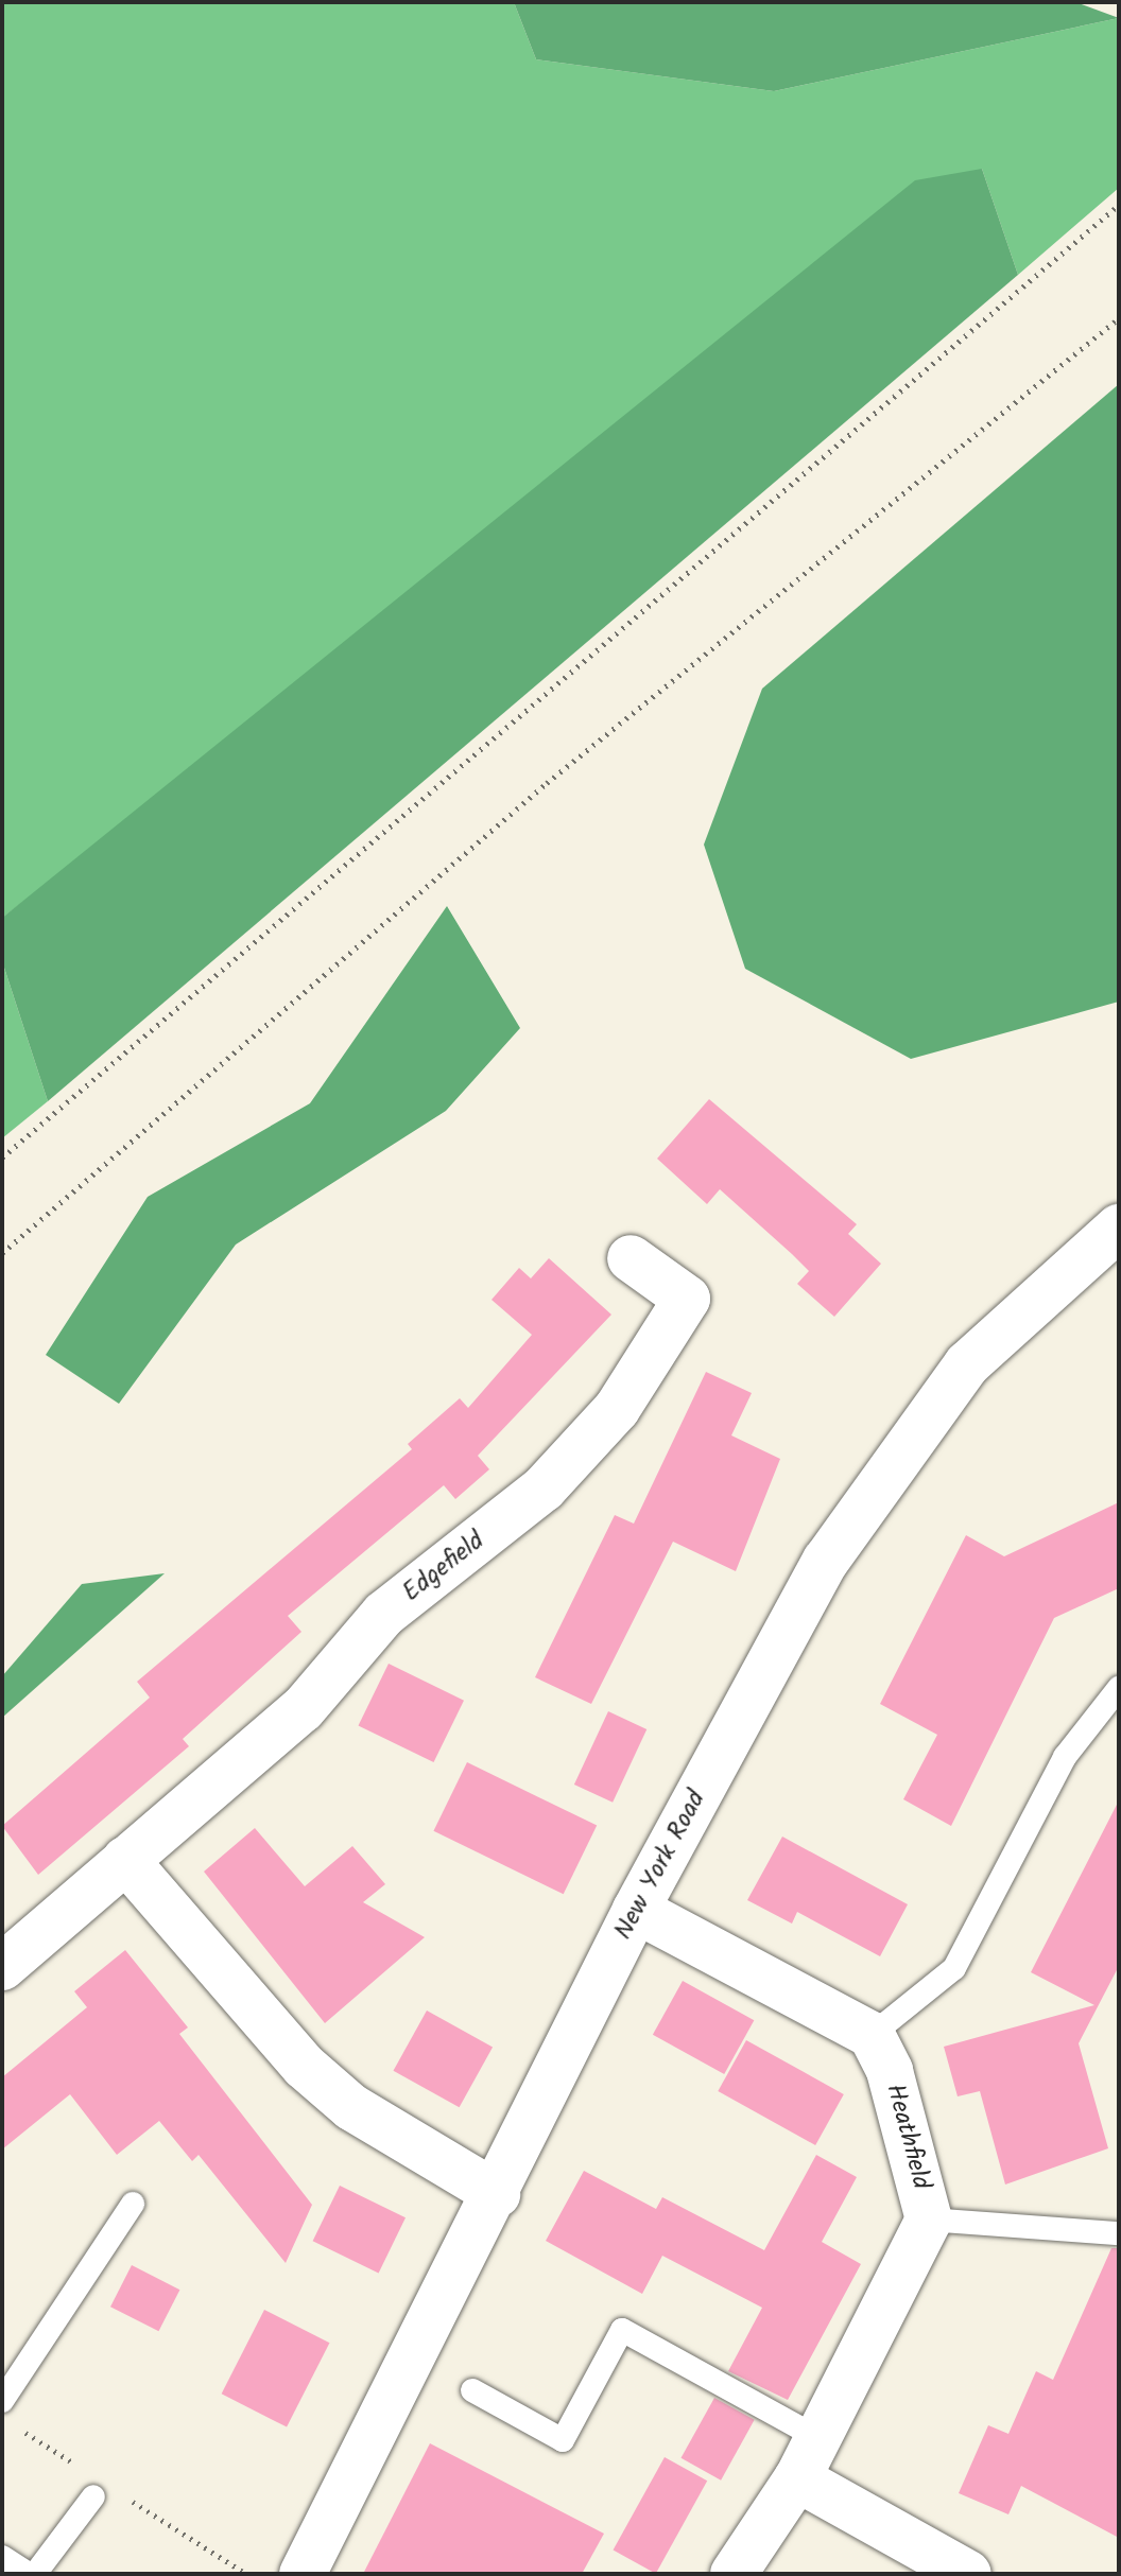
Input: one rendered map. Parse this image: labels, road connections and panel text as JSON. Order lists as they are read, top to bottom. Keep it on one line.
{"streets":{"street":["Edgefield","New York Road","Heathfield"]}}
